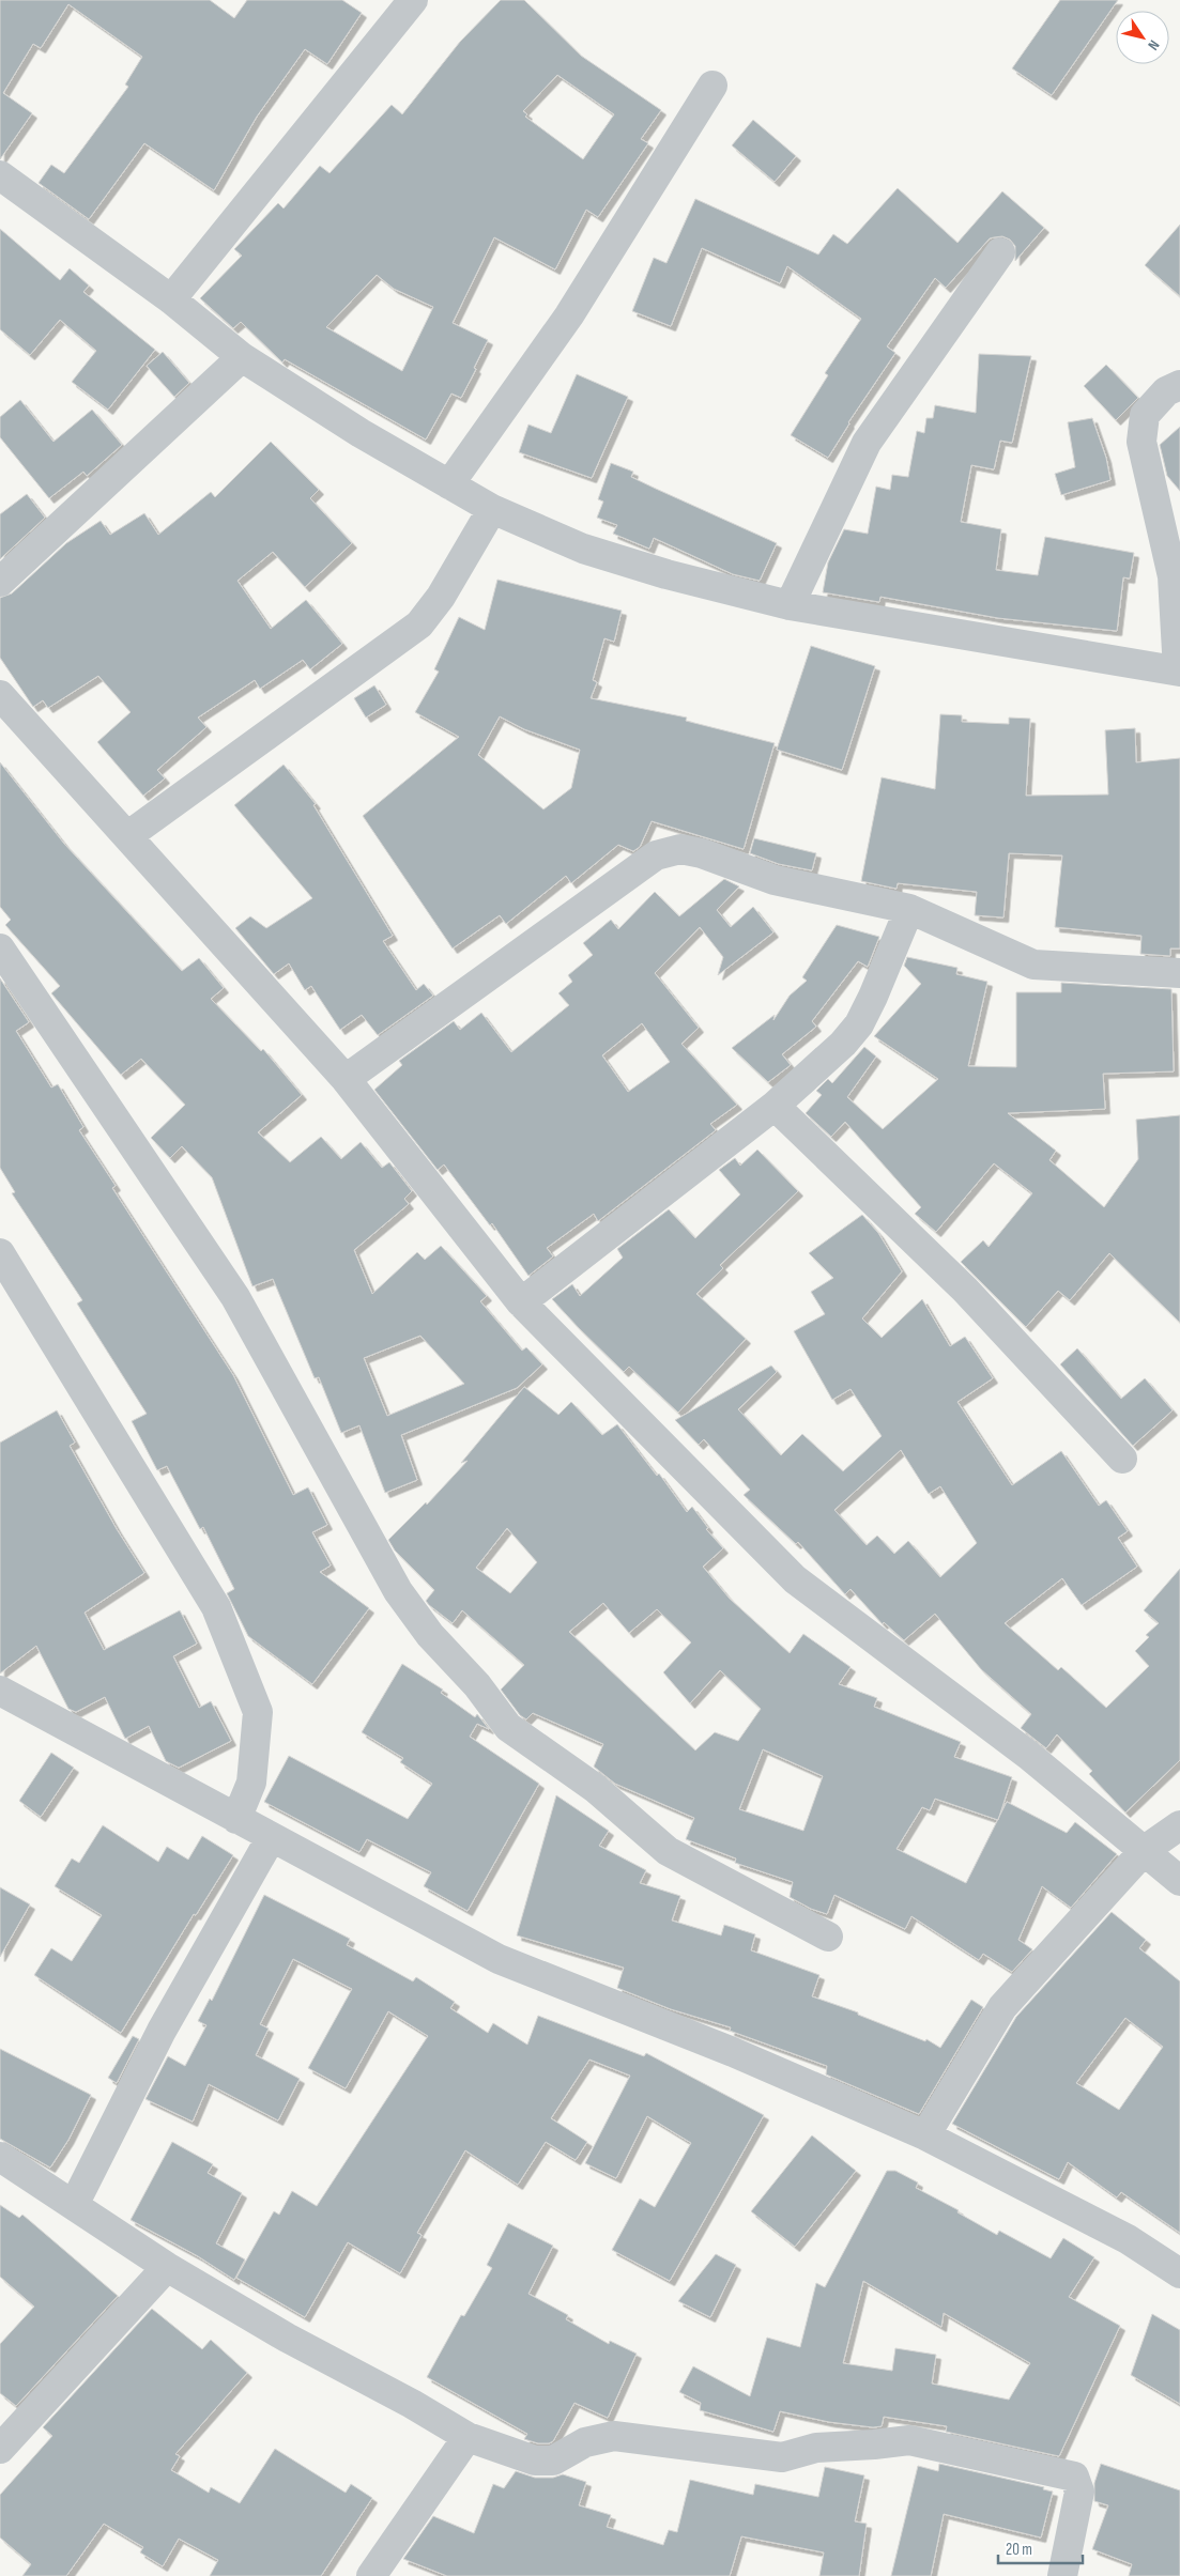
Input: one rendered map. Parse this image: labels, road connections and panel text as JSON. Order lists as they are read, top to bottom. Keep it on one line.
{"scale_bar":"20 m","north":"bottom right"}
